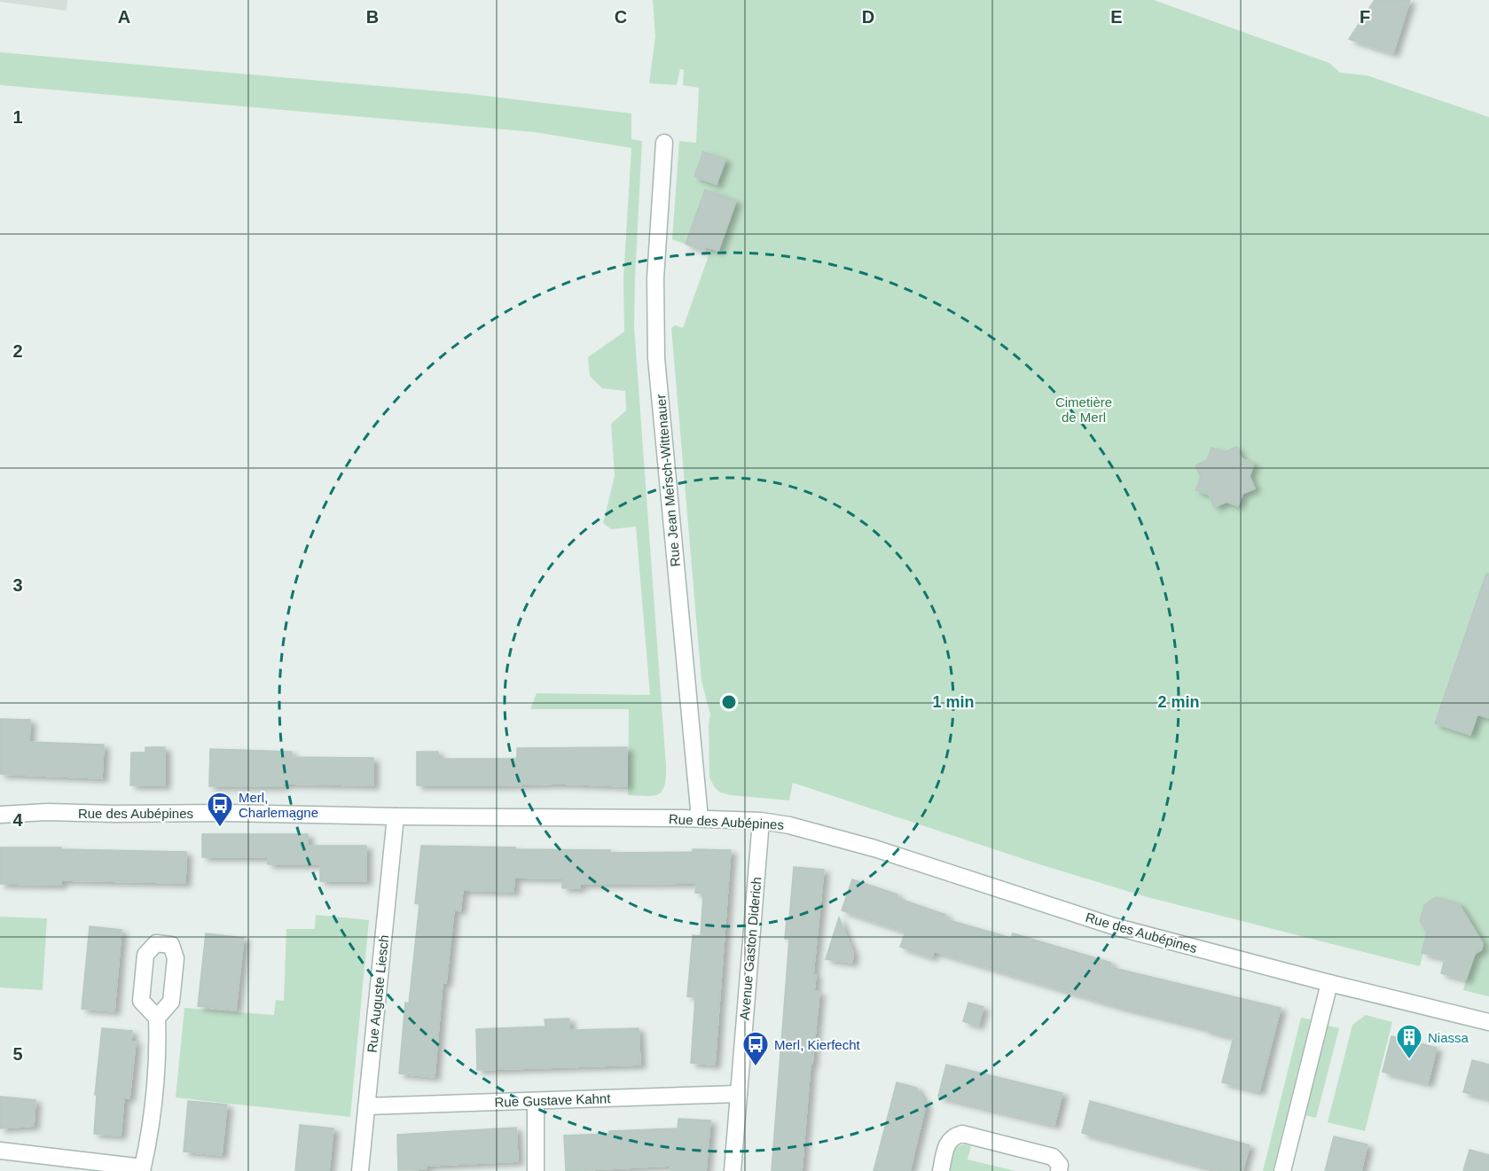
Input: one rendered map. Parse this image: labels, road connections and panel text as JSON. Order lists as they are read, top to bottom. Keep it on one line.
{"streets":{"street":["Rue Jean Mersch-Wittenauer","Rue des Aubépines","Avenue Gaston Diderich","Rue Auguste Liesch","Rue Gustave Kahnt"]},"crossings":[["Rue Jean Mersch-Wittenauer","Rue des Aubépines"],["Rue des Aubépines","Avenue Gaston Diderich"],["Rue des Aubépines","Rue Auguste Liesch"],["Avenue Gaston Diderich","Rue Gustave Kahnt"],["Rue Auguste Liesch","Rue Gustave Kahnt"]],"parks":["Cimetière de Merl"],"places":{"bus stop":["Merl, Charlemagne","Merl, Kierfecht"],"building":["Niassa"]},"grid":{"columns":["A","B","C","D","E","F"],"rows":["1","2","3","4","5"]},"rings":["1 min","2 min"]}
